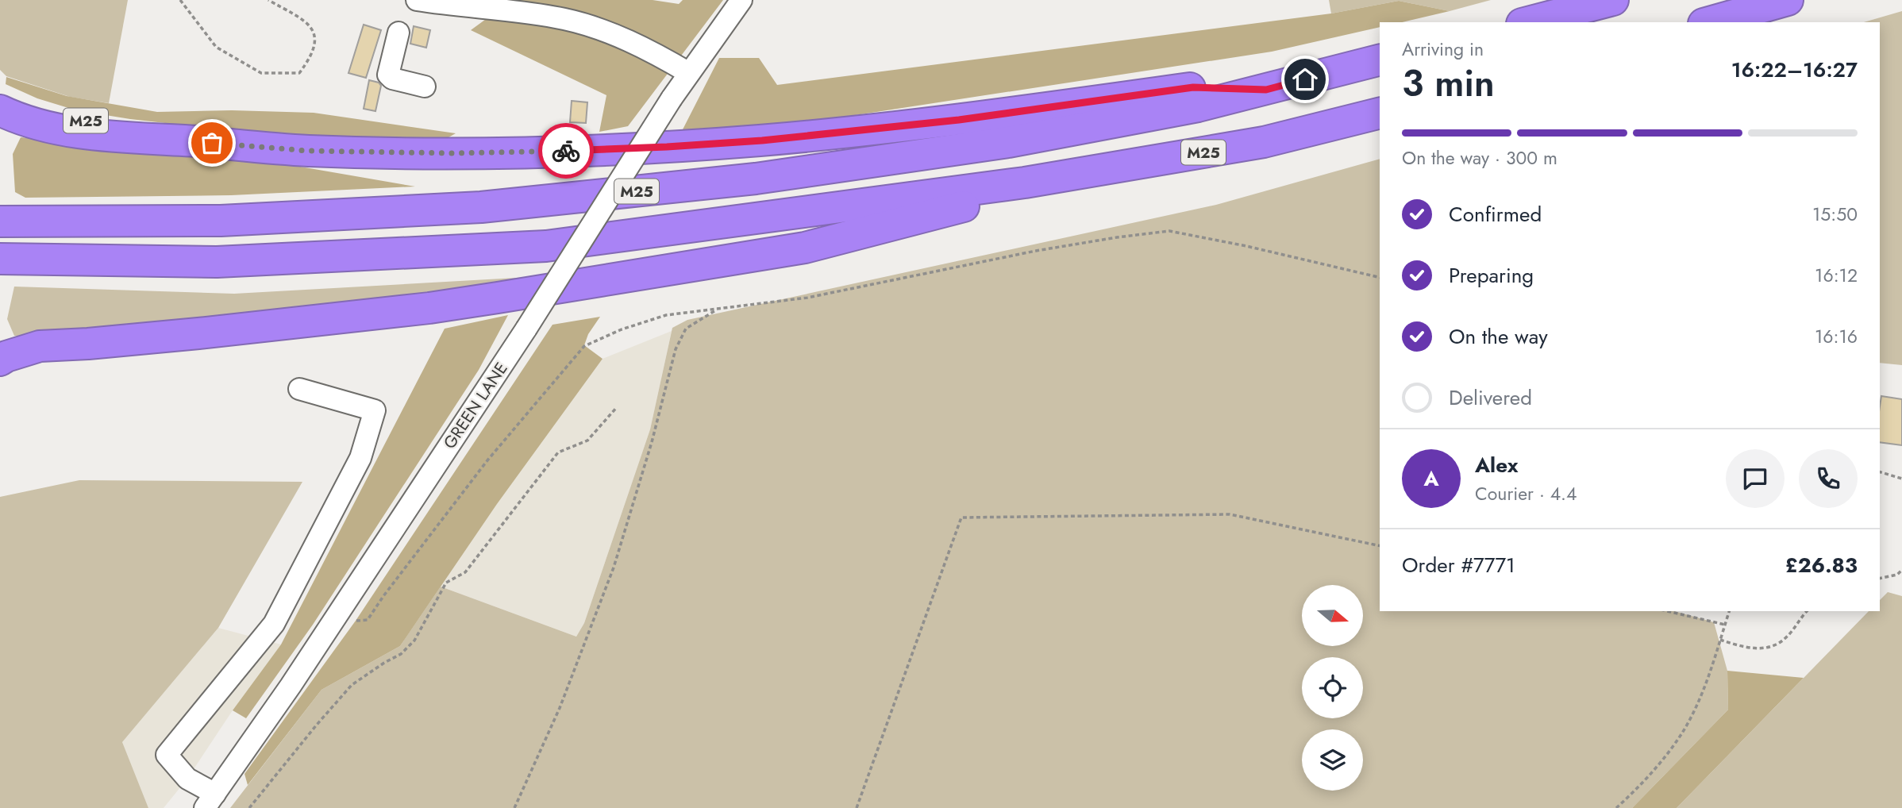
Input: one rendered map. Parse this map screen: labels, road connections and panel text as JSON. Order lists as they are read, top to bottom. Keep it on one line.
{"streets":{"highway":["M25"],"street":["GREEN LANE"]},"north":"right","page":{"heading":["3 min","Arriving in","16:22–16:27"],"panel":["Alex","Courier · 4.4","Order #7771","£26.83"],"bar":"On the way · 300 m","list":[["Confirmed","15:50"],["Preparing","16:12"],["On the way","16:16"],"Delivered"],"round":"A"}}
